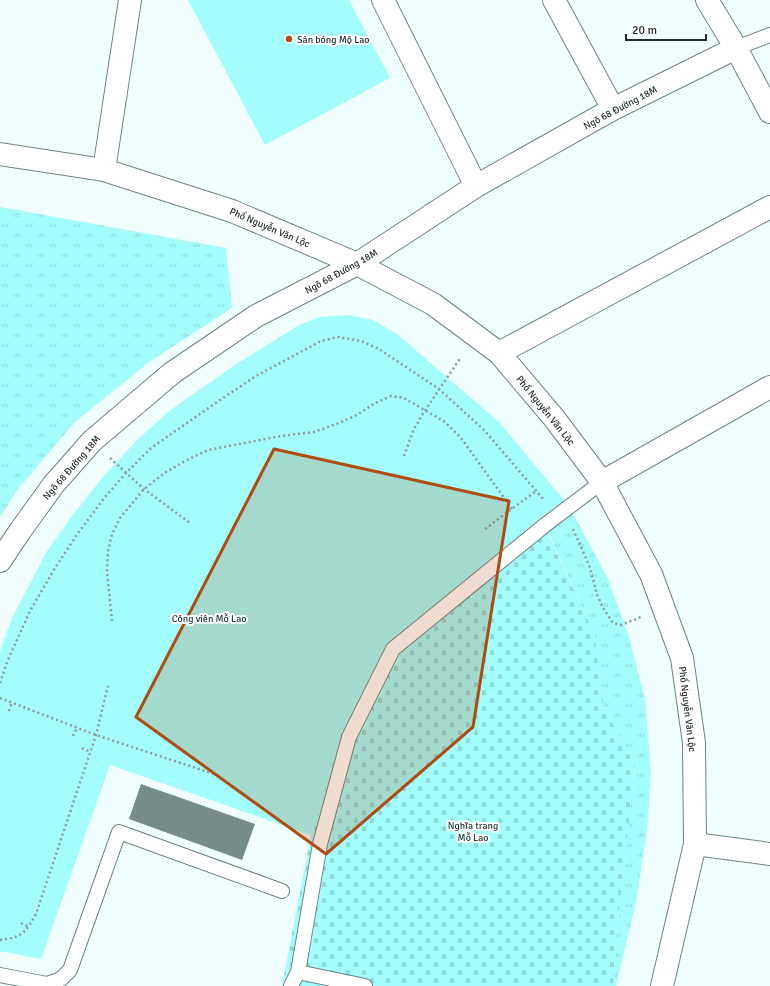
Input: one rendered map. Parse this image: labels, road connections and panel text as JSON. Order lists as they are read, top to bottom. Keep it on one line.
{"streets":{"street":["Ngõ 68 Đường 18M","Phố Nguyễn Văn Lộc"]},"crossings":[["Ngõ 68 Đường 18M","Phố Nguyễn Văn Lộc"]],"parks":["Công viên Mỗ Lao","Nghĩa trang Mỗ Lao"],"places":["Sân bóng Mộ Lao"],"scale_bar":"20 m"}
